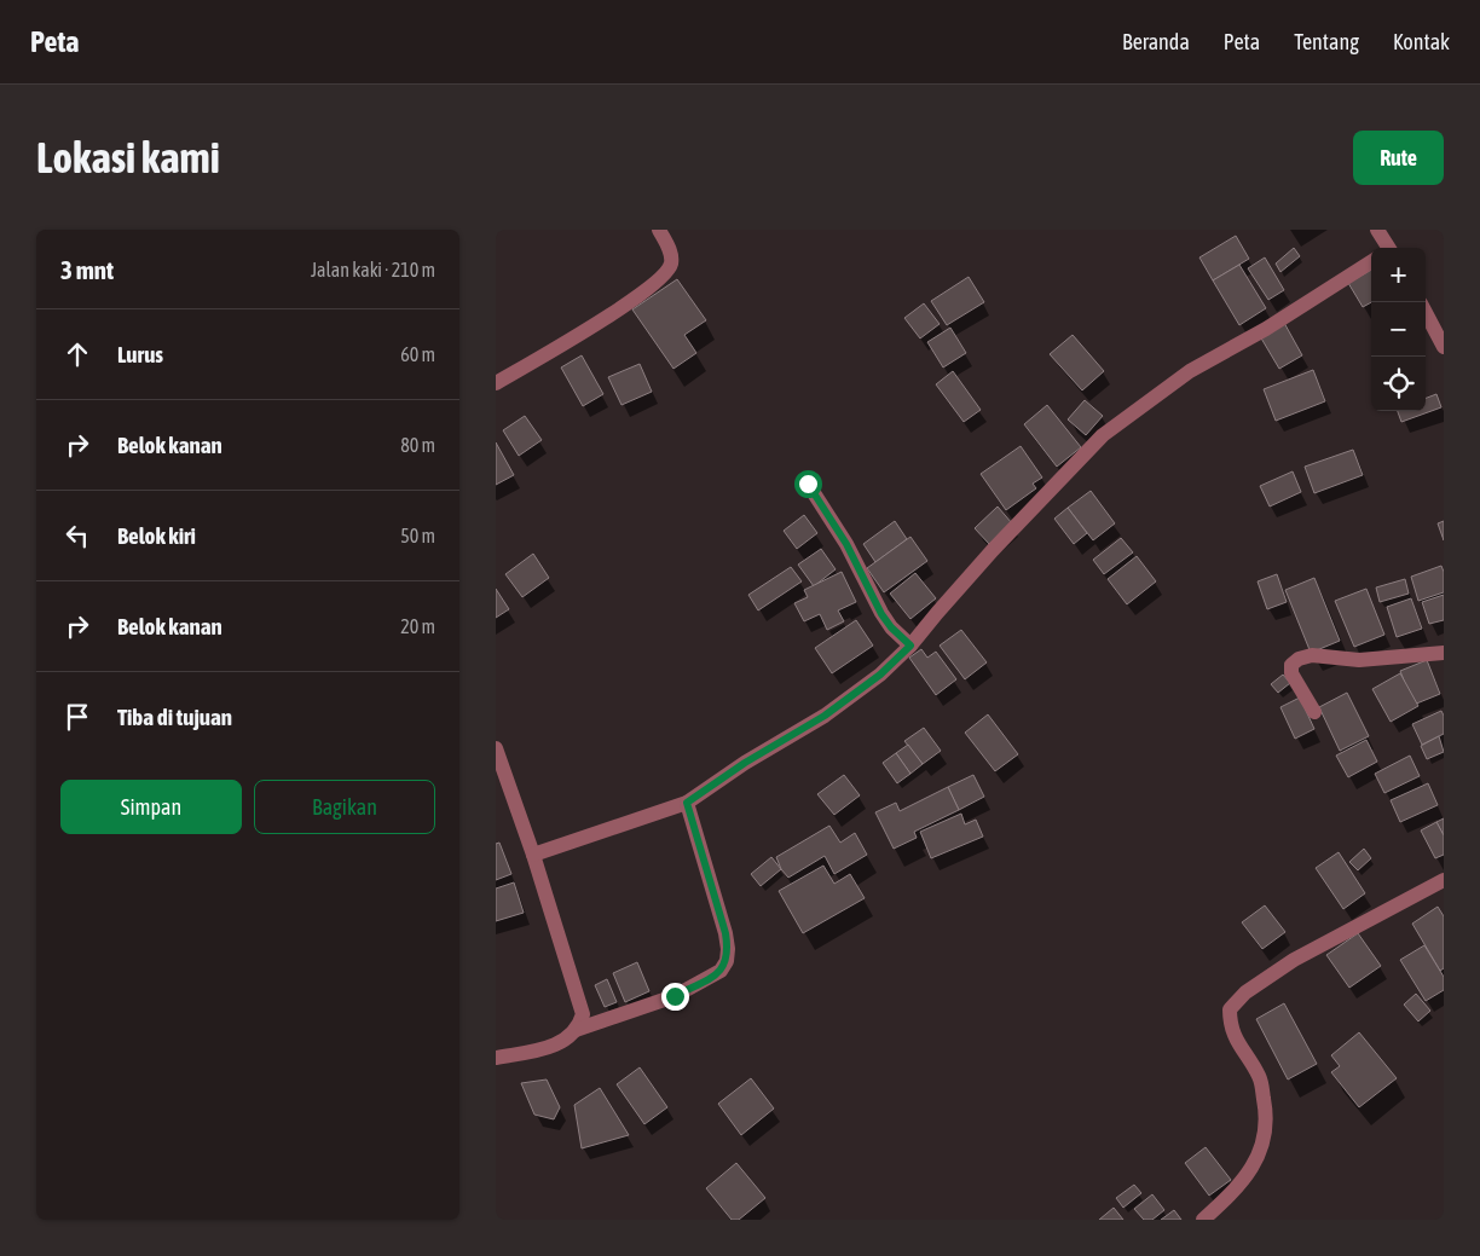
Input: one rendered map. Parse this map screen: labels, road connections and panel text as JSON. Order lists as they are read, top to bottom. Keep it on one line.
{"page":{"header":"Peta","nav":["Beranda","Peta","Tentang","Kontak"],"buttons":["Rute",["Simpan","Bagikan"]],"title":"Lokasi kami","heading":["3 mnt","Jalan kaki · 210 m"],"map_buttons":["+","−"],"list":[["Lurus","60 m"],["Belok kanan","80 m"],["Belok kiri","50 m"],["Belok kanan","20 m"],"Tiba di tujuan"]}}
